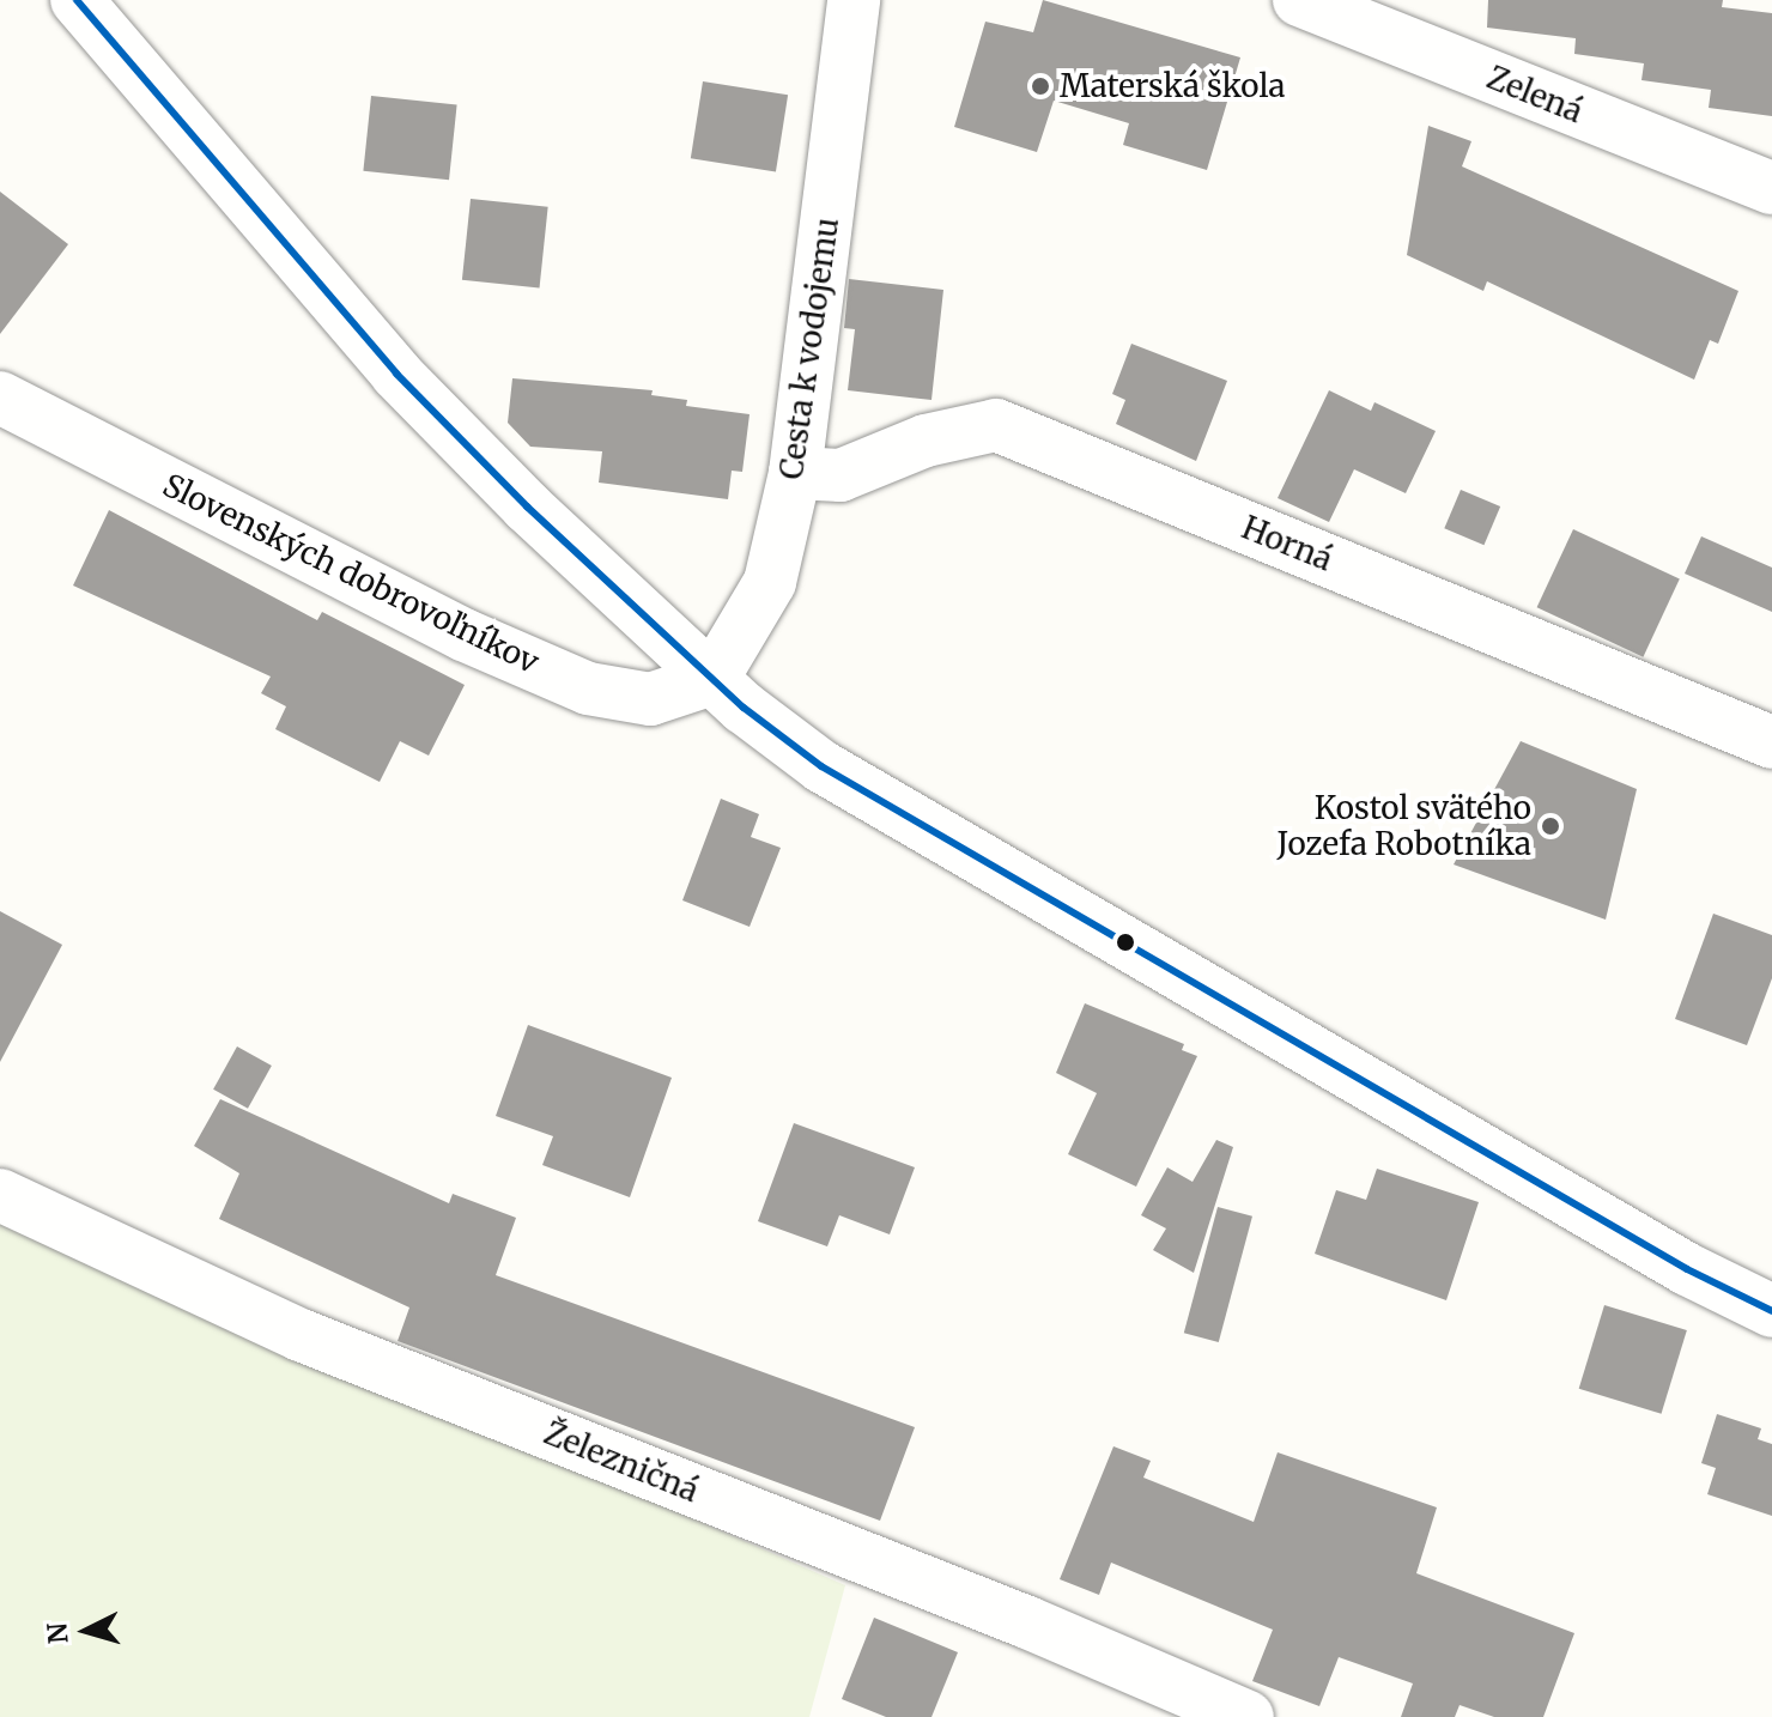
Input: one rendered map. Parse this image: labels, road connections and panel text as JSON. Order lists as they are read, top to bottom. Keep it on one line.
{"streets":{"street":["Zelená","Cesta k vodojemu","Horná","Slovenských dobrovoľníkov","Železničná"]},"crossings":[["Cesta k vodojemu","Horná"],["Cesta k vodojemu","Slovenských dobrovoľníkov"]],"places":["Materská škola","Kostol svätého Jozefa Robotníka"],"north":"left"}
